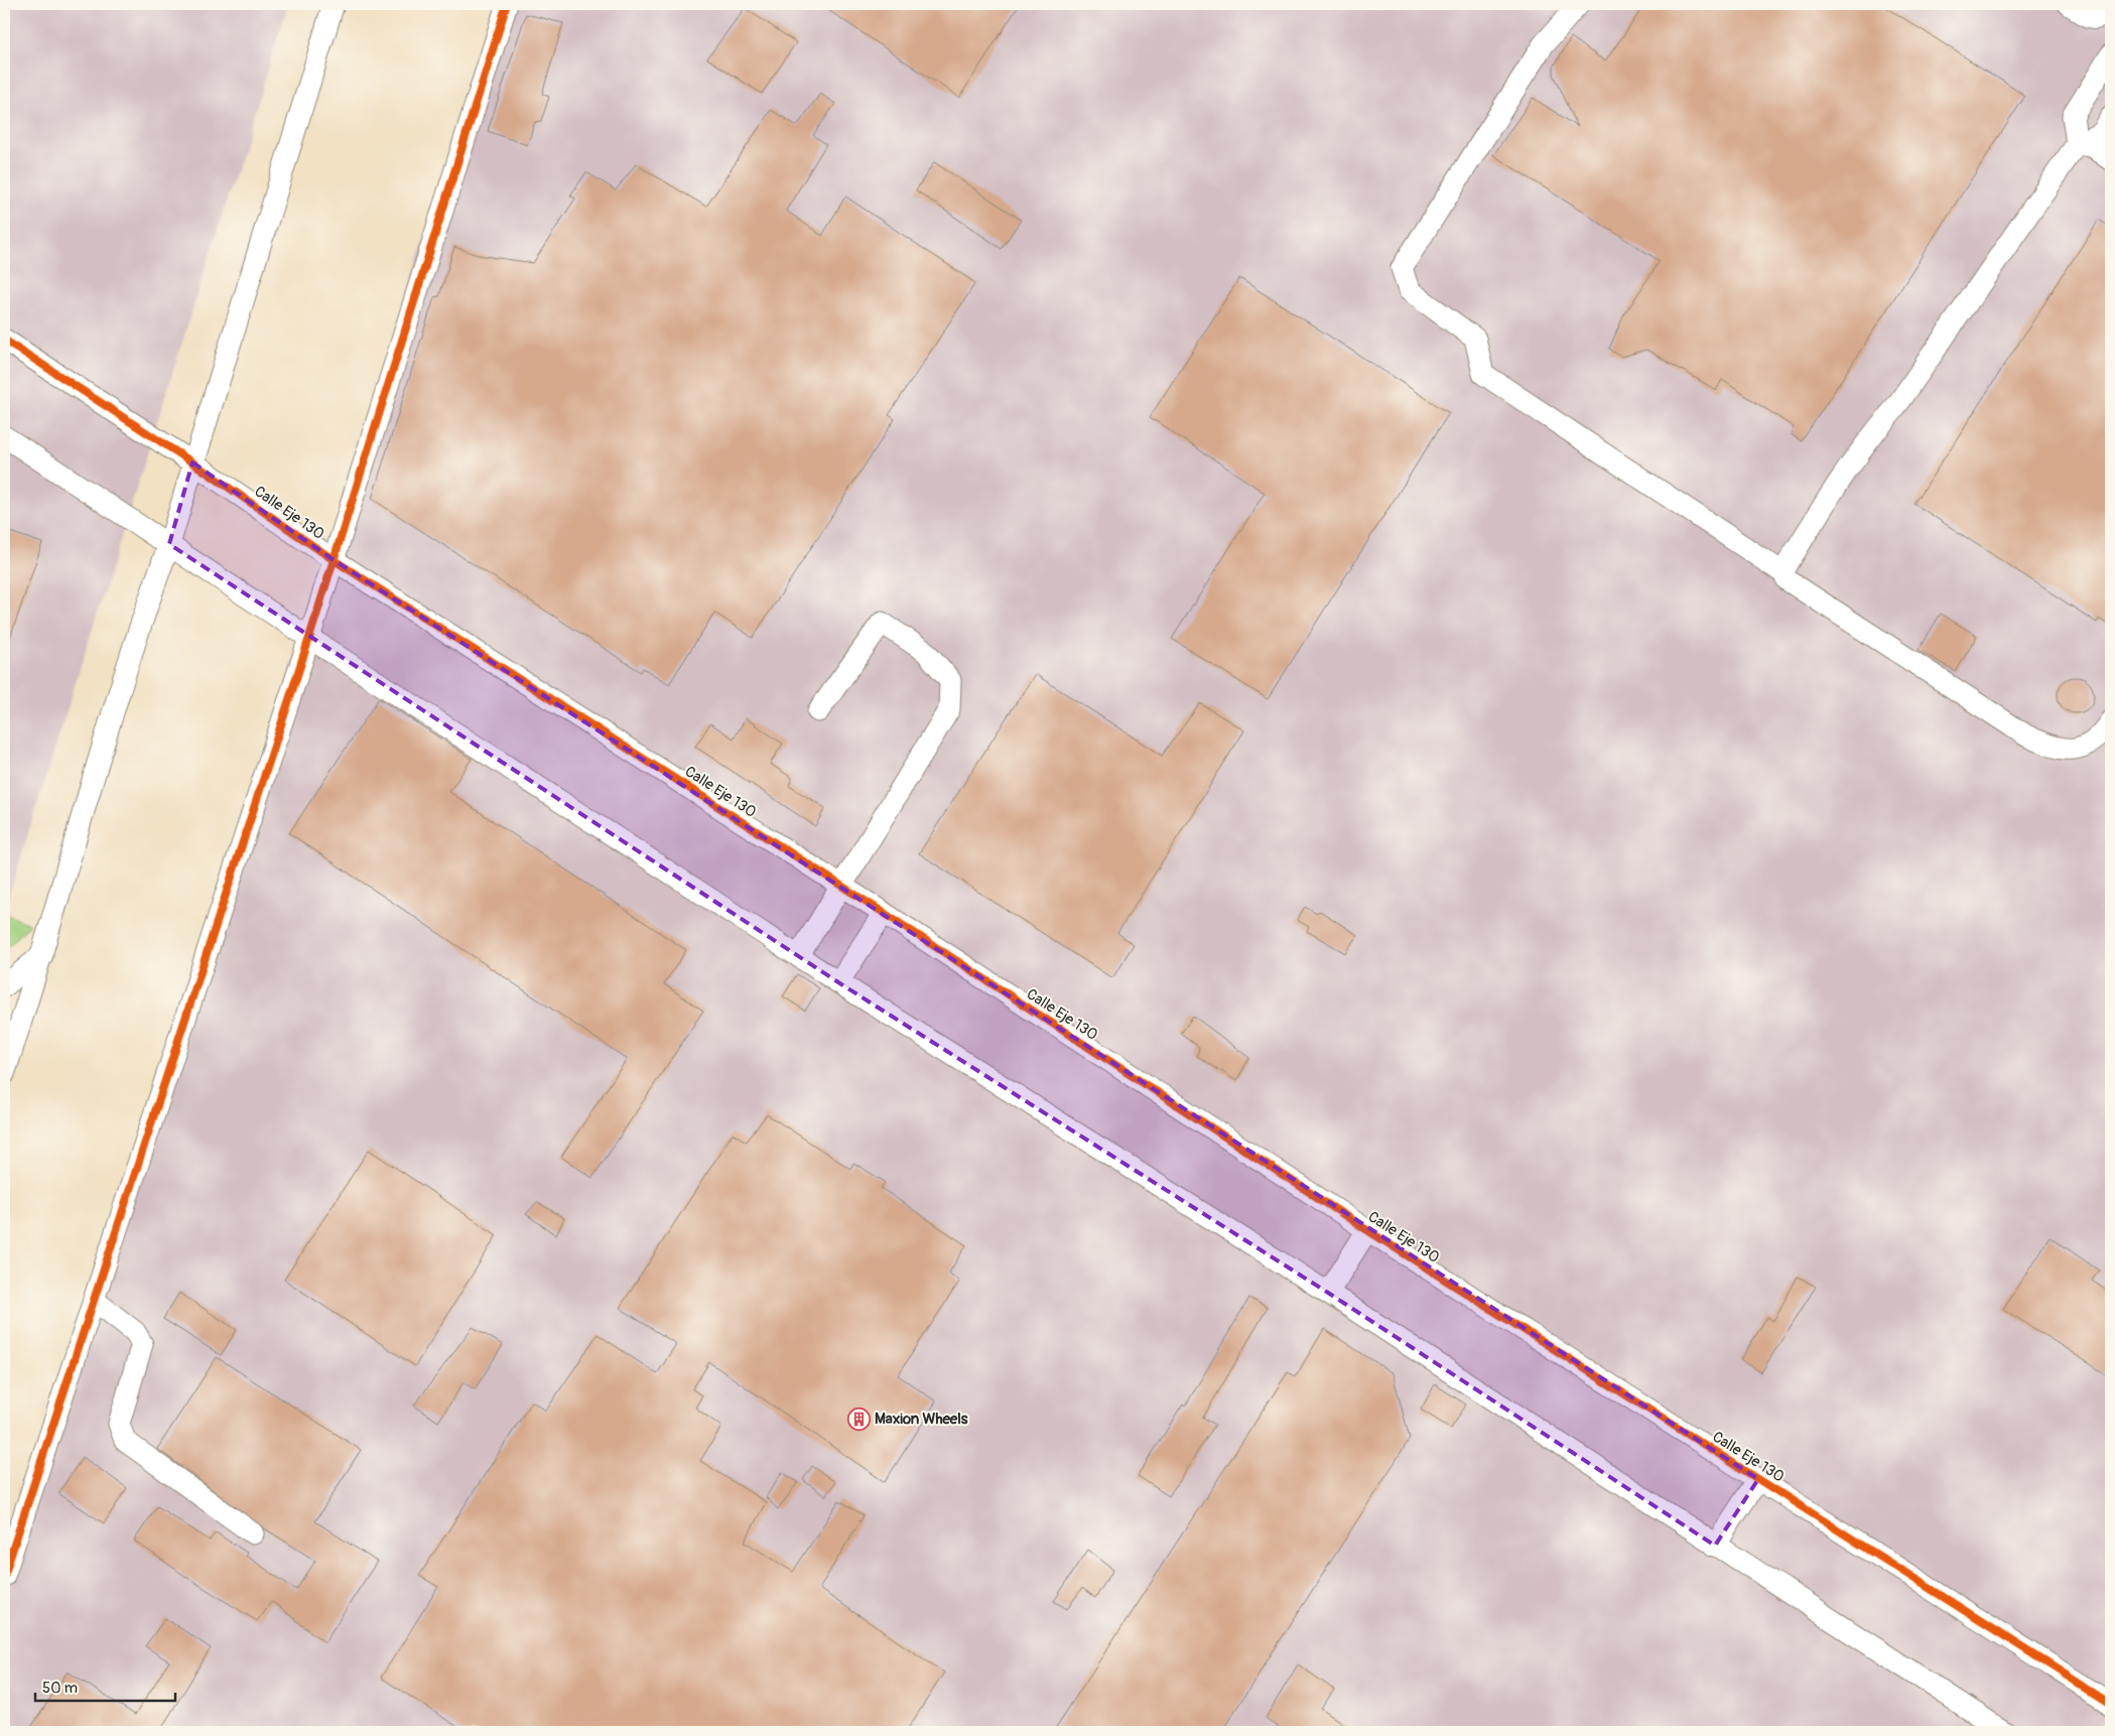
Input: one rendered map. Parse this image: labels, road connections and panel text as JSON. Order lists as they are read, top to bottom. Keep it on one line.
{"streets":{"street":["Calle Eje 130"]},"places":{"building":["Maxion Wheels"]},"scale_bar":"50 m"}
